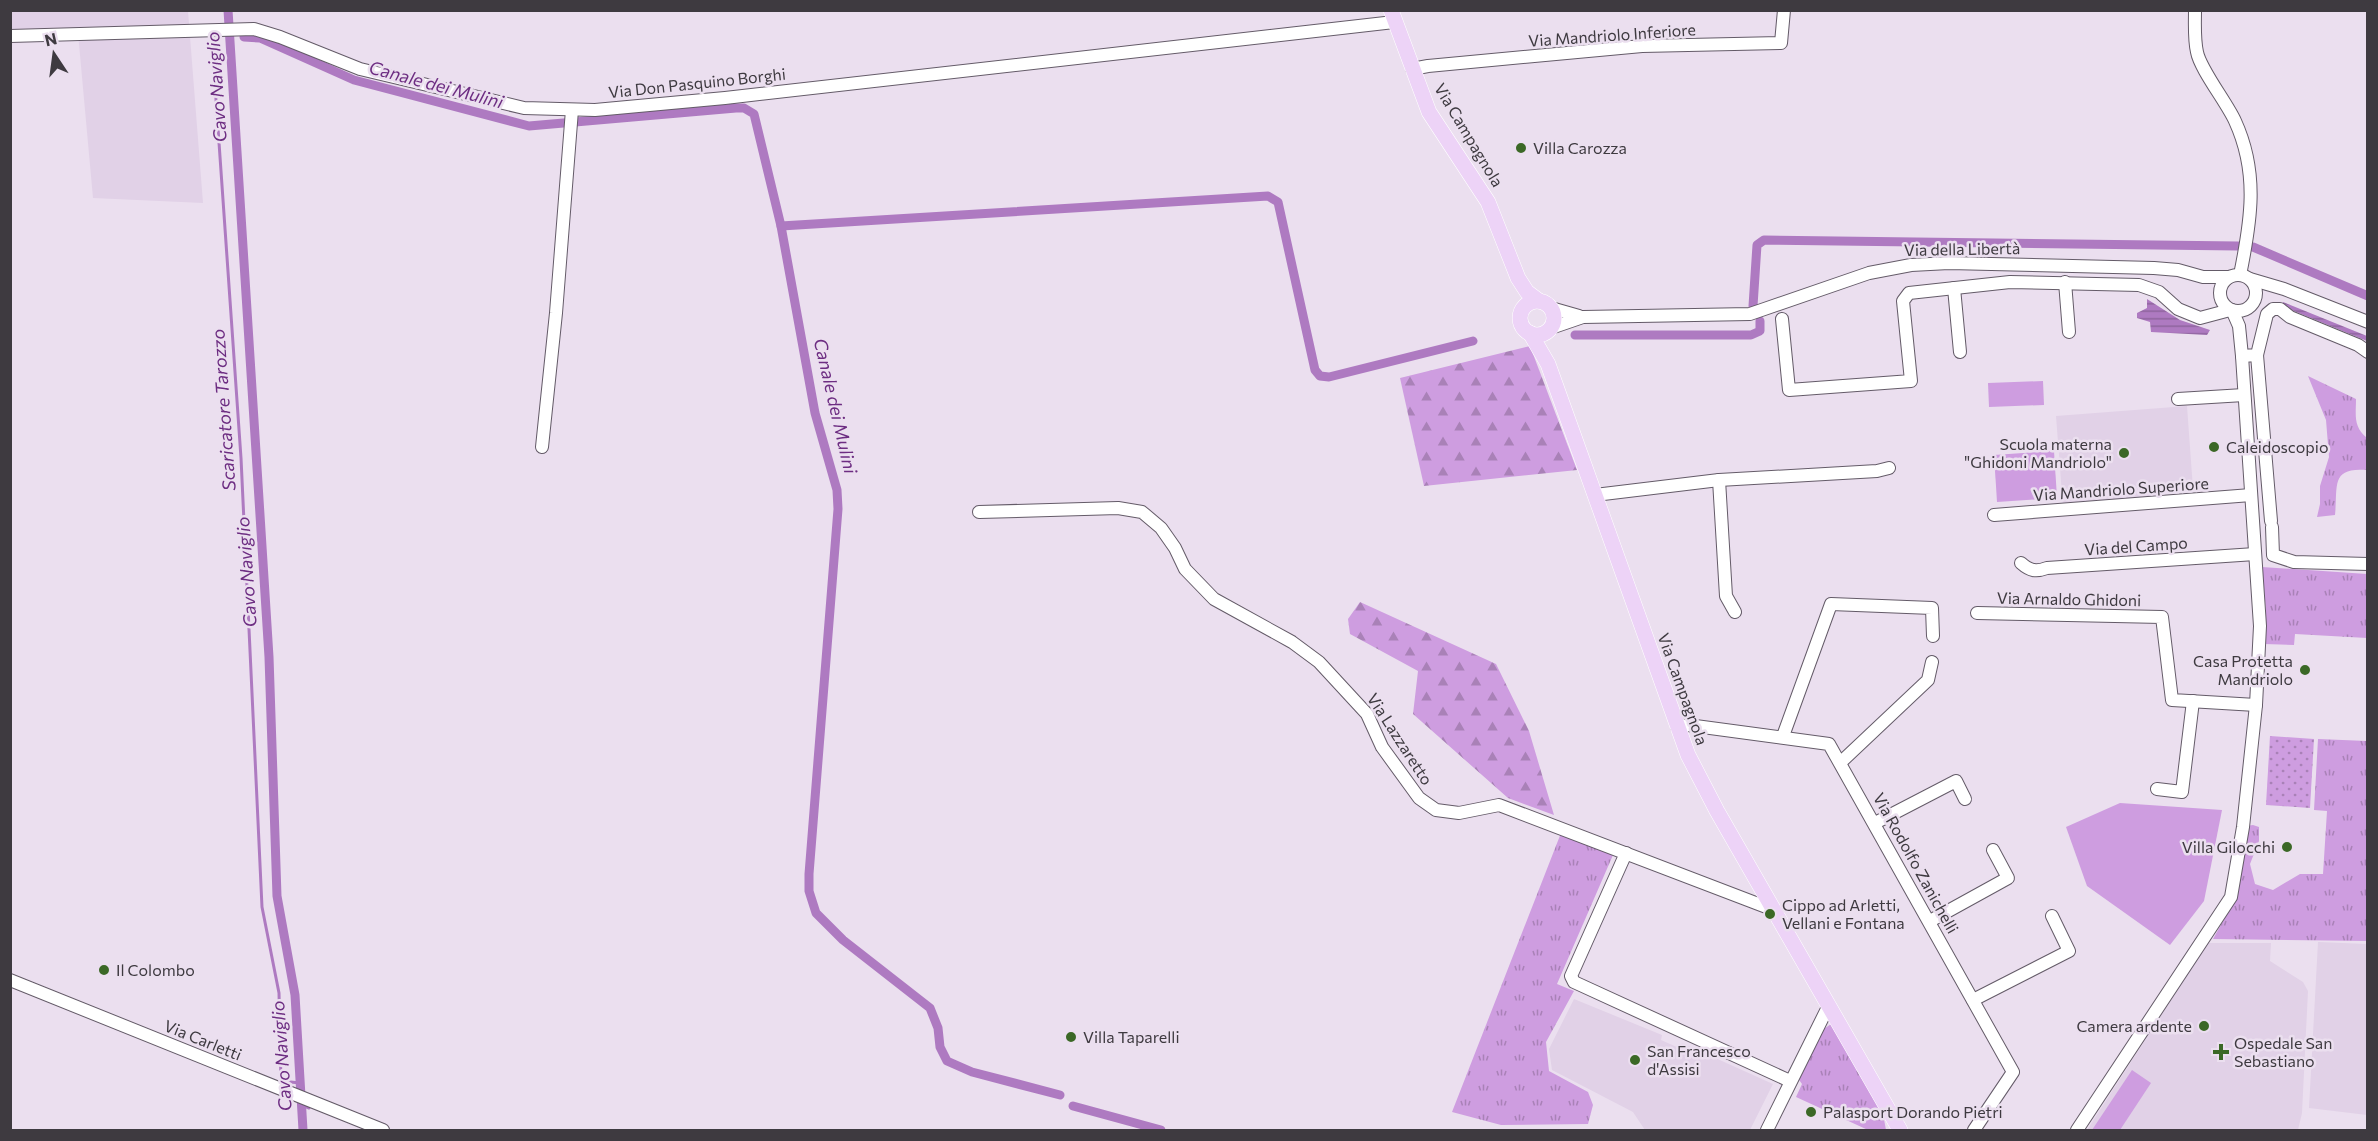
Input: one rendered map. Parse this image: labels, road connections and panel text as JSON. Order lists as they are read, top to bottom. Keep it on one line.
{"streets":{"main road":["Via Campagnola"],"street":["Via Mandriolo Inferiore","Via Don Pasquino Borghi","Via della Libertà","Via Mandriolo Superiore","Via del Campo","Via Arnaldo Ghidoni","Via Lazzaretto","Via Rodolfo Zanichelli","Via Carletti"]},"crossings":[["Via Mandriolo Inferiore","Via Campagnola"],["Via Don Pasquino Borghi","Via Campagnola"],["Via Campagnola","Via della Libertà"],["Via Campagnola","Via Lazzaretto"],["Via Campagnola","Via Rodolfo Zanichelli"]],"water":["Canale dei Mulini","Cavo Naviglio","Scaricatore Tarozzo"],"places":{"other":["Villa Carozza","Caleidoscopio","Scuola materna \"Ghidoni Mandriolo\"","Casa Protetta Mandriolo","Villa Gilocchi","Cippo ad Arletti, Vellani e Fontana","Il Colombo","Camera ardente","Villa Taparelli","San Francesco d'Assisi","Palasport Dorando Pietri"],"health":["Ospedale San Sebastiano"]},"north":"top"}
